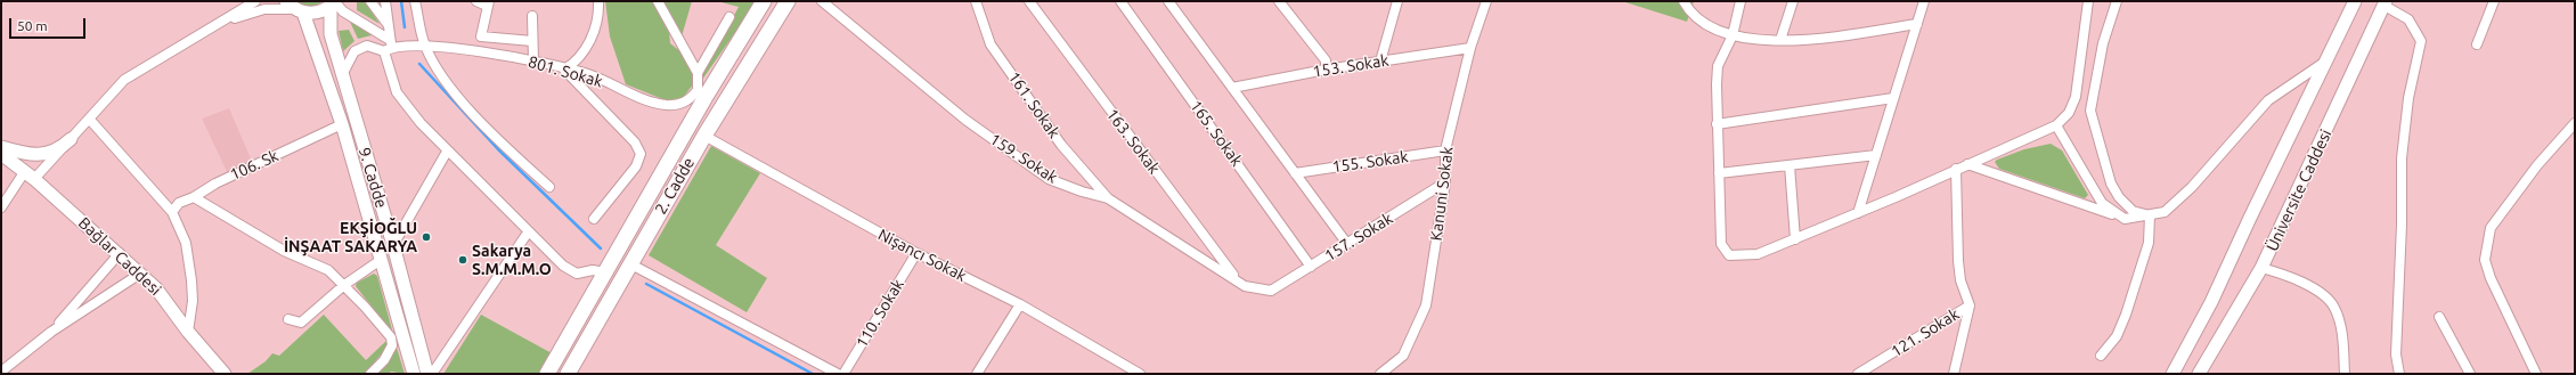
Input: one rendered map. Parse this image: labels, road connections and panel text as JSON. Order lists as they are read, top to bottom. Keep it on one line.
{"streets":{"main road":["9. Cadde","2. Cadde","Üniversite Caddesi","Bağlar Caddesi"],"street":["153. Sokak","801. Sokak","161. Sokak","165. Sokak","163. Sokak","159. Sokak","155. Sokak","106. Sk","Kanuni Sokak","157. Sokak","Nişancı Sokak","110. Sokak","121. Sokak"]},"crossings":[["153. Sokak","Kanuni Sokak"],["801. Sokak","9. Cadde"],["801. Sokak","2. Cadde"],["161. Sokak","159. Sokak"],["165. Sokak","157. Sokak"],["163. Sokak","159. Sokak"],["159. Sokak","157. Sokak"],["155. Sokak","Kanuni Sokak"],["106. Sk","9. Cadde"],["2. Cadde","Nişancı Sokak"],["Kanuni Sokak","157. Sokak"],["Nişancı Sokak","110. Sokak"]],"places":["EKŞİOĞLU İNŞAAT SAKARYA","Sakarya S.M.M.M.O"],"scale_bar":"50 m"}
